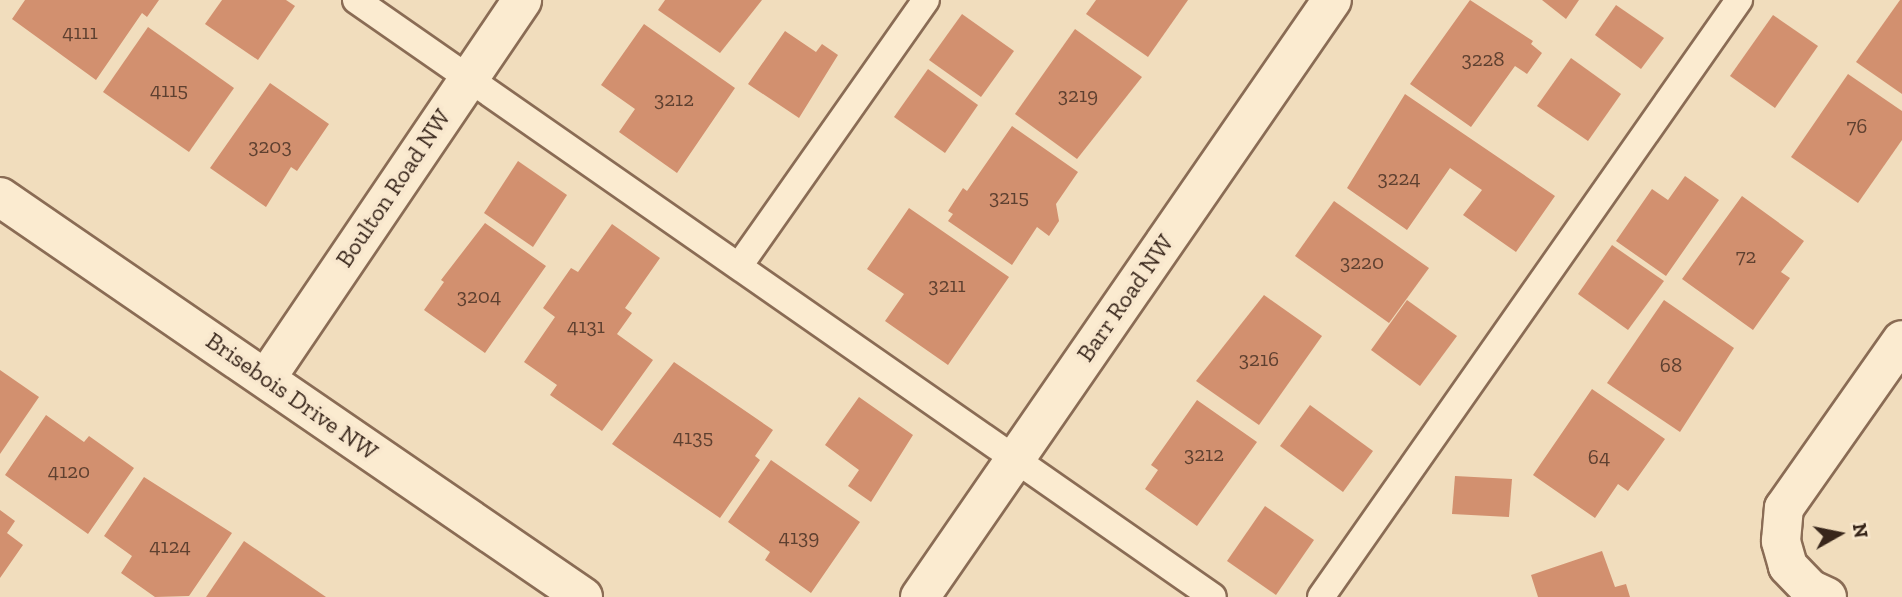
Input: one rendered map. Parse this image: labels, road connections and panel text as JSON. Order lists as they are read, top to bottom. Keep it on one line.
{"streets":{"street":["Boulton Road NW","Barr Road NW","Brisebois Drive NW"]},"crossings":[["Boulton Road NW","Brisebois Drive NW"]],"house_numbers":["4111","3228","4115","3219","3212","76","3203","3224","3215","72","3220","3211","3204","4131","3216","68","4135","3212","64","4120","4139","4124"],"north":"right"}
